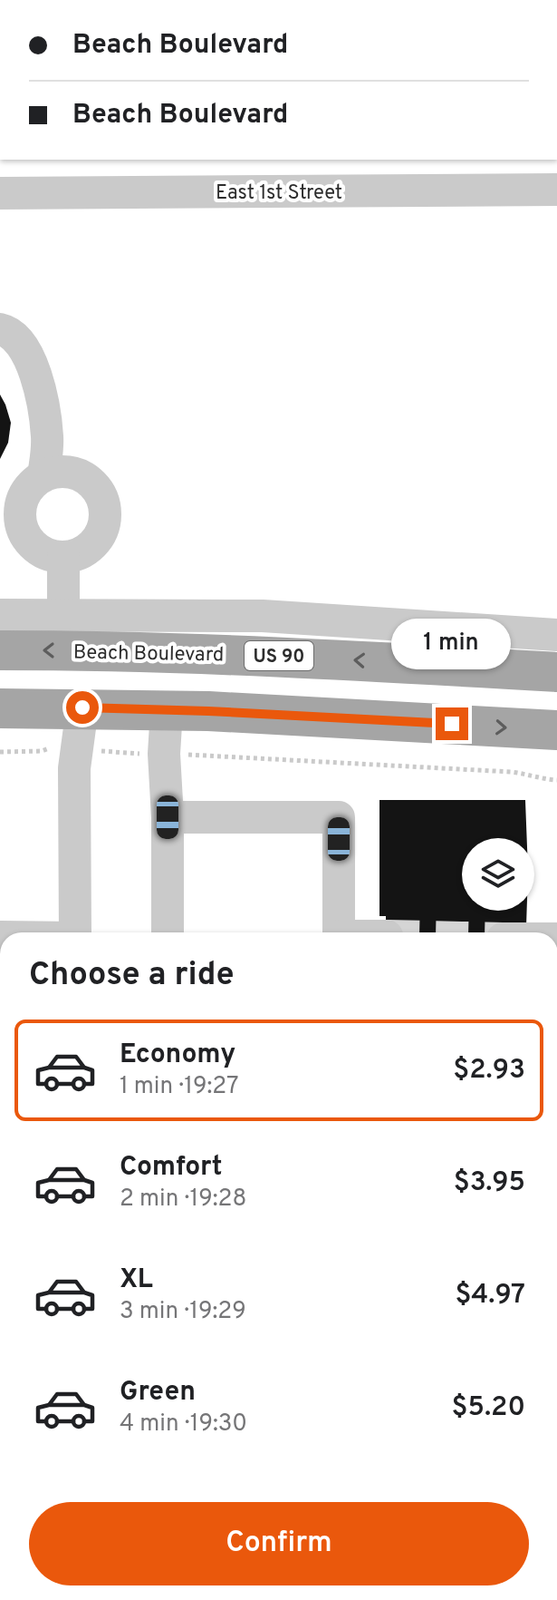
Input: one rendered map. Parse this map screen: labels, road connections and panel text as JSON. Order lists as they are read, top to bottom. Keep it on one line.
{"streets":{"main road":["Beach Boulevard","US 90"],"street":["East 1st Street"]},"page":{"banner":["Beach Boulevard","Beach Boulevard"],"bubble":"1 min","heading":"Choose a ride","list":[{"name":"Economy","note":"1 min · 19:27","value":"$2.93"},{"name":"Comfort","note":"2 min · 19:28","value":"$3.95"},{"name":"XL","note":"3 min · 19:29","value":"$4.97"},{"name":"Green","note":"4 min · 19:30","value":"$5.20"}],"buttons":"Confirm"}}
